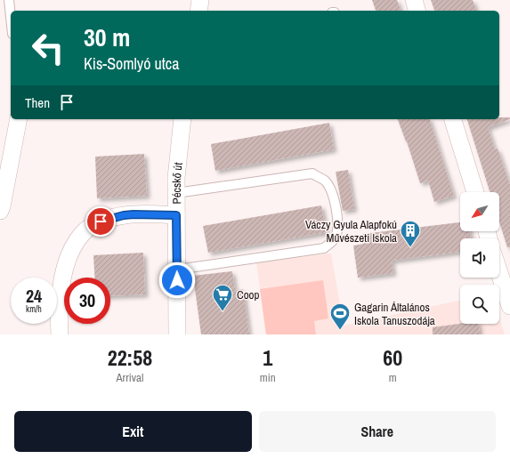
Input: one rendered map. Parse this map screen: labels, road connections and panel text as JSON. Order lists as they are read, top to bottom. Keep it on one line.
{"streets":{"street":["Pécskő út"]},"places":{"building":["Váczy Gyula Alapfokú Művészeti Iskola"],"supermarket":["Coop"],"sports":["Gagarin Általános Iskola Tanuszodája"]},"north":"bottom left","page":{"turn":["30 m","Kis-Somlyó utca"],"then":"Then","speed":"24 km/h","limit":"30","eta":["22:58","Arrival","1","min","60","m"],"buttons":["Exit","Share"]}}
